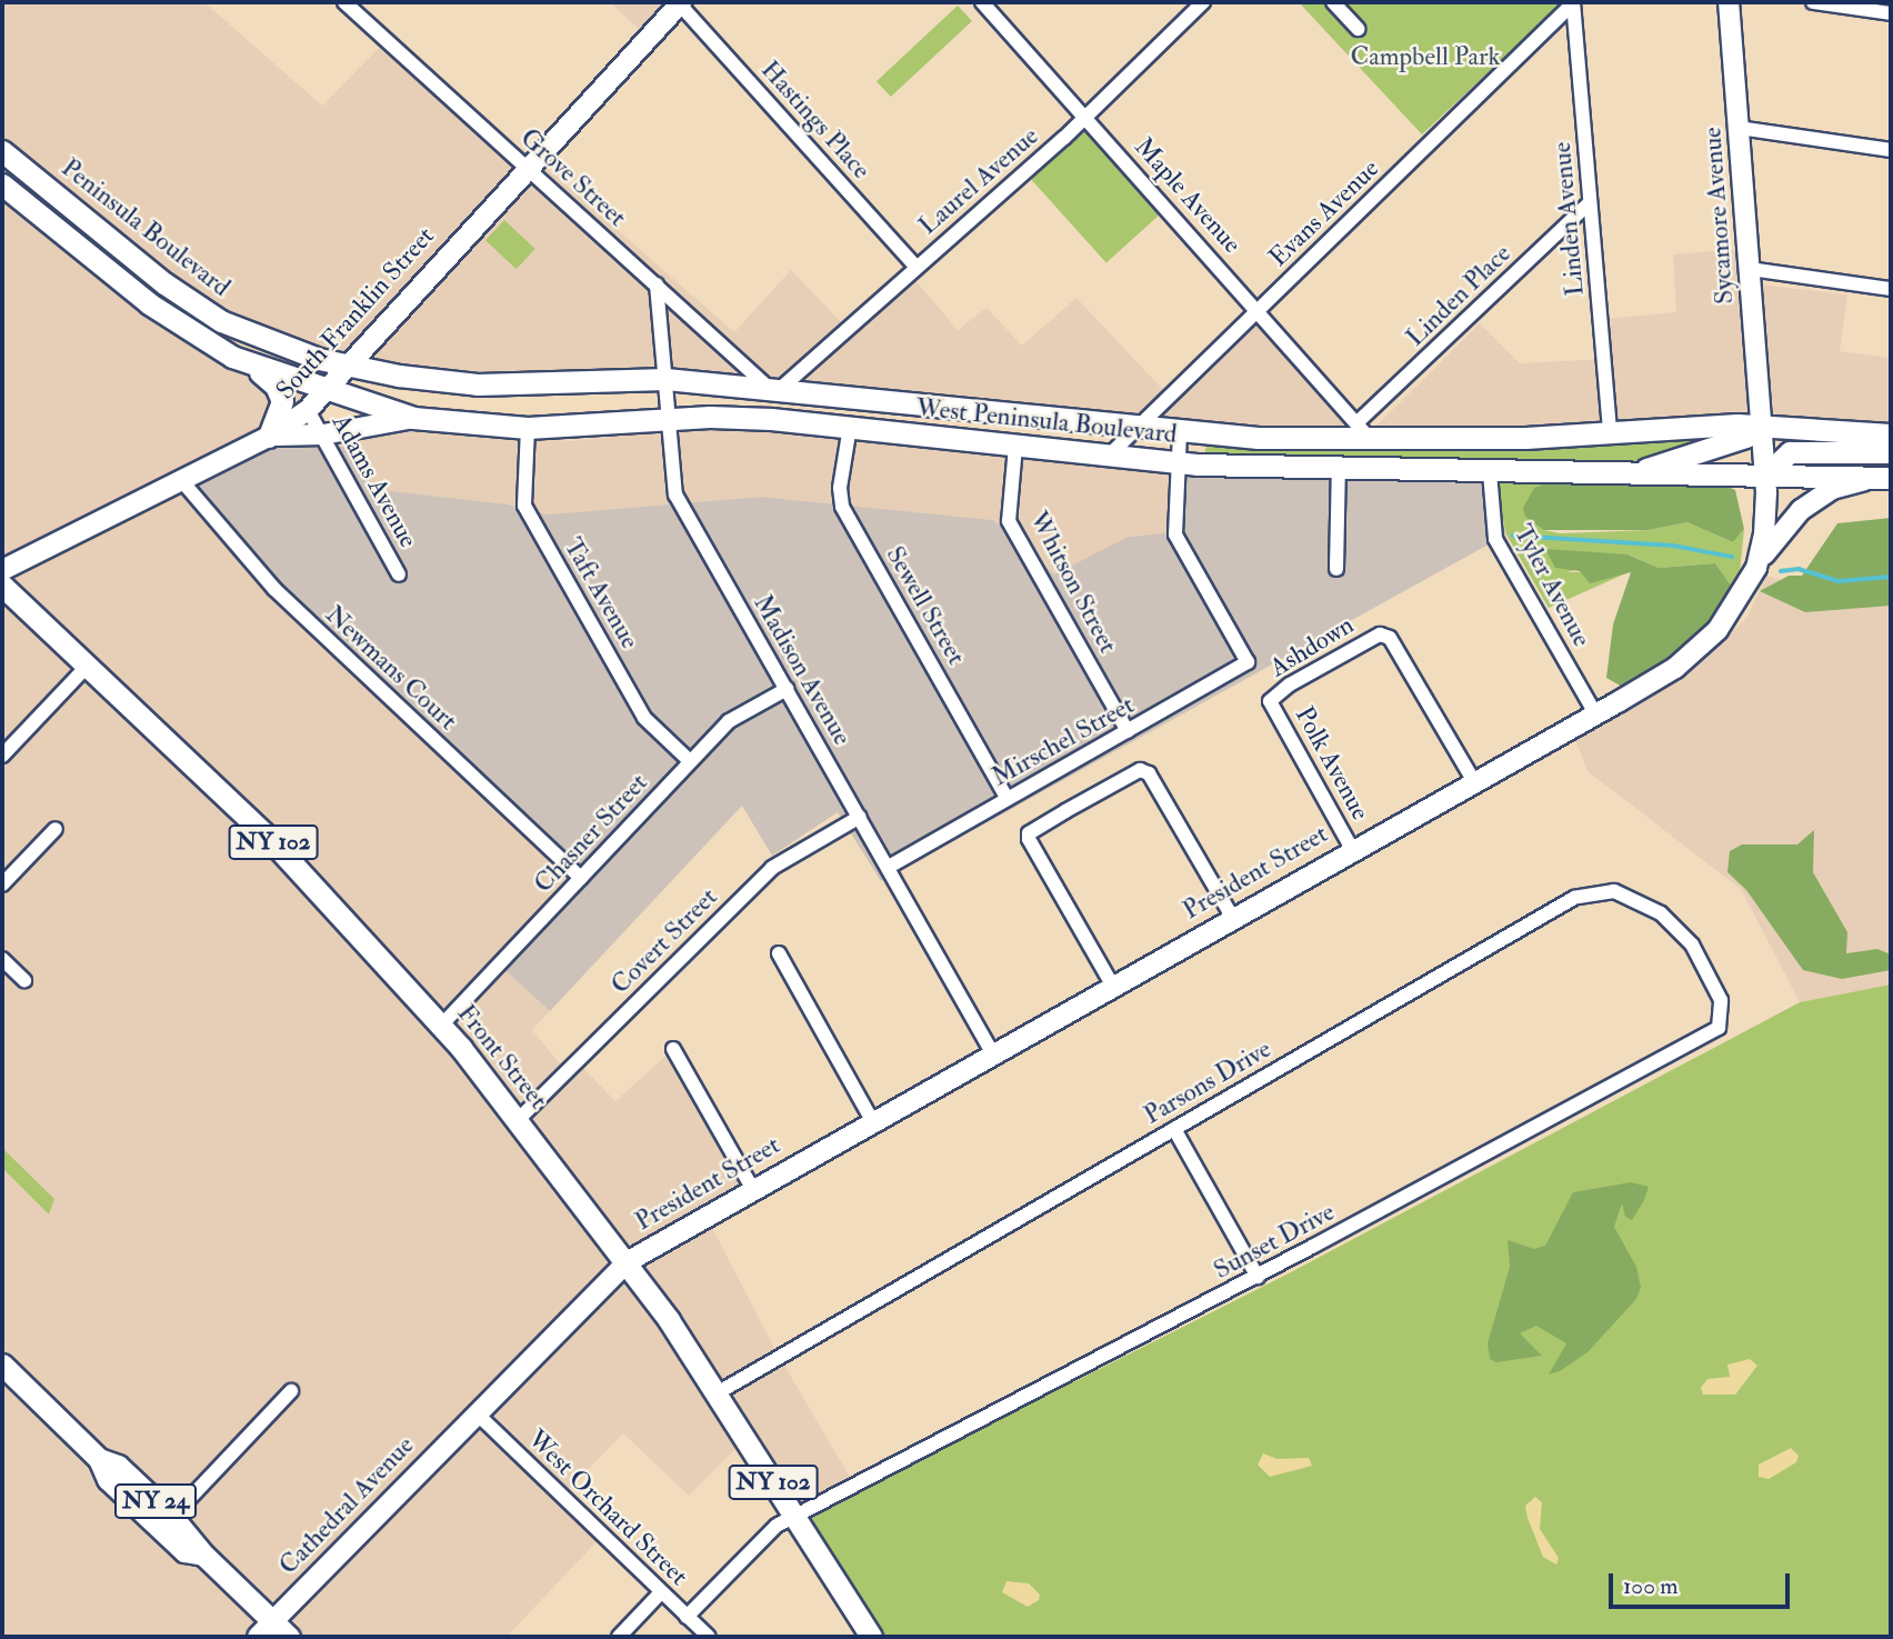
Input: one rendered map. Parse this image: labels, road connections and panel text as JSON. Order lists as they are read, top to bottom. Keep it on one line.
{"streets":{"main road":["Peninsula Boulevard","West Peninsula Boulevard","NY 102","Front Street","NY 24"],"street":["Hastings Place","Grove Street","Laurel Avenue","Maple Avenue","Evans Avenue","Sycamore Avenue","Linden Avenue","Linden Place","South Franklin Street","Adams Avenue","Whitson Street","Tyler Avenue","Taft Avenue","Sewell Street","Ashdown","Newmans Court","Madison Avenue","Mirschel Street","Polk Avenue","Chasner Street","President Street","Covert Street","Parsons Drive","Sunset Drive","Cathedral Avenue","West Orchard Street"]},"crossings":[["Hastings Place","Laurel Avenue"],["Hastings Place","South Franklin Street"],["Grove Street","Laurel Avenue"],["Grove Street","South Franklin Street"],["Grove Street","West Peninsula Boulevard"],["Grove Street","Madison Avenue"],["Laurel Avenue","Maple Avenue"],["Laurel Avenue","West Peninsula Boulevard"],["Maple Avenue","Evans Avenue"],["Maple Avenue","Linden Place"],["Maple Avenue","West Peninsula Boulevard"],["Evans Avenue","Linden Avenue"],["Evans Avenue","West Peninsula Boulevard"],["Sycamore Avenue","West Peninsula Boulevard"],["Sycamore Avenue","President Street"],["Linden Avenue","Linden Place"],["Linden Avenue","West Peninsula Boulevard"],["Peninsula Boulevard","South Franklin Street"],["Peninsula Boulevard","West Peninsula Boulevard"],["Linden Place","West Peninsula Boulevard"],["South Franklin Street","West Peninsula Boulevard"],["South Franklin Street","Adams Avenue"],["South Franklin Street","Newmans Court"],["West Peninsula Boulevard","Whitson Street"],["West Peninsula Boulevard","Tyler Avenue"],["West Peninsula Boulevard","Taft Avenue"],["West Peninsula Boulevard","Sewell Street"],["West Peninsula Boulevard","Madison Avenue"],["West Peninsula Boulevard","Mirschel Street"],["West Peninsula Boulevard","President Street"],["Whitson Street","Mirschel Street"],["Tyler Avenue","President Street"],["Taft Avenue","Chasner Street"],["Sewell Street","Mirschel Street"],["Ashdown","Polk Avenue"],["Ashdown","President Street"],["Newmans Court","Chasner Street"],["Madison Avenue","Mirschel Street"],["Madison Avenue","Chasner Street"],["Madison Avenue","President Street"],["Madison Avenue","Covert Street"],["Polk Avenue","President Street"],["Chasner Street","Front Street"],["President Street","Front Street"],["President Street","Cathedral Avenue"],["President Street","West Orchard Street"],["Covert Street","Front Street"],["Front Street","Parsons Drive"],["Front Street","Sunset Drive"],["Parsons Drive","Sunset Drive"],["Sunset Drive","West Orchard Street"],["NY 24","Cathedral Avenue"],["Cathedral Avenue","West Orchard Street"]],"parks":["Campbell Park"],"scale_bar":"100 m"}
